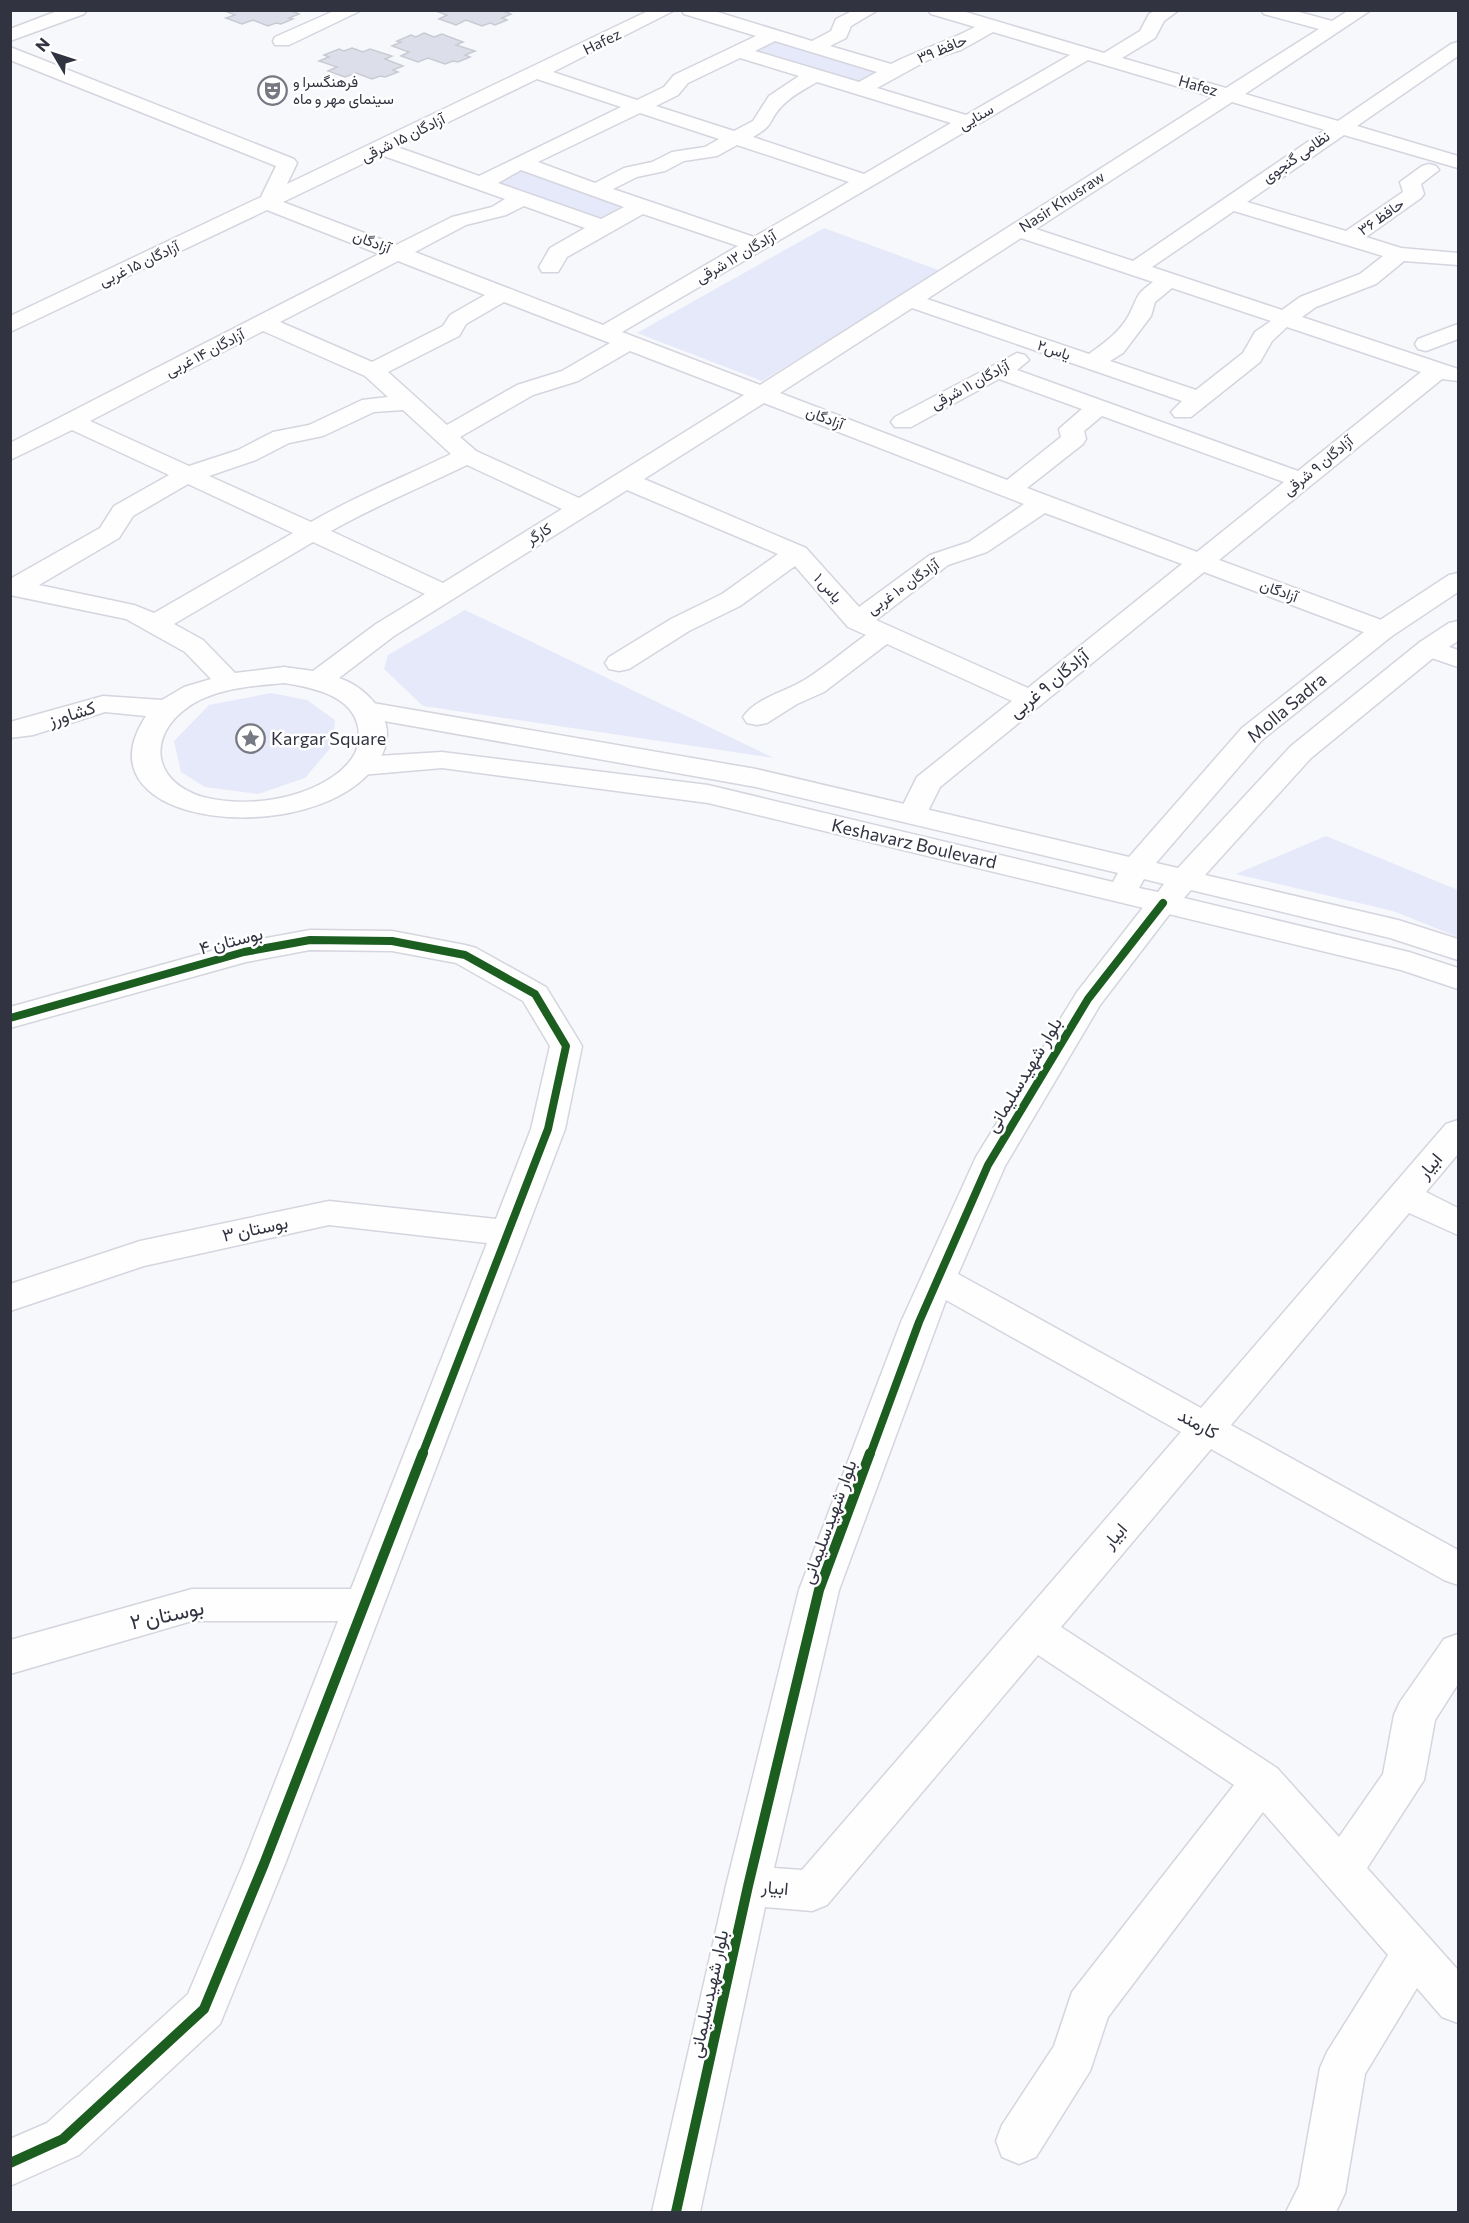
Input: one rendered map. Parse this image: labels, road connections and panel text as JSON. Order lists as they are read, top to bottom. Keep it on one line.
{"streets":{"street":["Hafez","حافظ ۳۹","سنایی","آزادگان ۱۵ شرقی","نظامی گنجوی","Nasir Khusraw","حافظ ۳۶","آزادگان","آزادگان ۱۲ شرقی","آزادگان ۱۵ غربی","یاس۲","آزادگان ۱۴ غربی","آزادگان ۱۱ شرقی","آزادگان ۹ شرقی","کارگر","آزادگان ۱۰ غربی","یاس ۱","آزادگان ۹ غربی","Molla Sadra","کشاورز","Keshavarz Boulevard","بوستان ۴","بلوار شهیدسلیمانی","ابیار","بوستان ۳","کارمند","بوستان ۲"]},"crossings":[["Hafez","حافظ ۳۹"],["Hafez","سنایی"],["Hafez","آزادگان ۱۵ شرقی"],["Hafez","نظامی گنجوی"],["Hafez","Nasir Khusraw"],["سنایی","آزادگان ۱۲ شرقی"],["آزادگان ۱۵ شرقی","آزادگان"],["آزادگان ۱۵ شرقی","آزادگان ۱۵ غربی"],["Nasir Khusraw","آزادگان"],["Nasir Khusraw","یاس۲"],["Nasir Khusraw","کارگر"],["آزادگان","آزادگان ۱۲ شرقی"],["آزادگان","آزادگان ۱۵ غربی"],["آزادگان","آزادگان ۱۴ غربی"],["آزادگان","آزادگان ۹ شرقی"],["آزادگان","کارگر"],["آزادگان","آزادگان ۱۰ غربی"],["آزادگان","آزادگان ۹ غربی"],["آزادگان","Molla Sadra"],["یاس۲","آزادگان ۱۱ شرقی"],["آزادگان ۹ شرقی","آزادگان ۹ غربی"],["کارگر","یاس ۱"],["کارگر","کشاورز"],["کارگر","Keshavarz Boulevard"],["آزادگان ۱۰ غربی","یاس ۱"],["یاس ۱","آزادگان ۹ غربی"],["آزادگان ۹ غربی","Keshavarz Boulevard"],["Molla Sadra","Keshavarz Boulevard"],["کشاورز","Keshavarz Boulevard"],["Keshavarz Boulevard","بلوار شهیدسلیمانی"],["بوستان ۴","بوستان ۳"],["بوستان ۴","بوستان ۲"],["بلوار شهیدسلیمانی","ابیار"],["بلوار شهیدسلیمانی","کارمند"],["ابیار","کارمند"]],"places":{"theatre":["فرهنگسرا و سینمای مهر و ماه"],"place":["Kargar Square"]},"north":"top left"}
